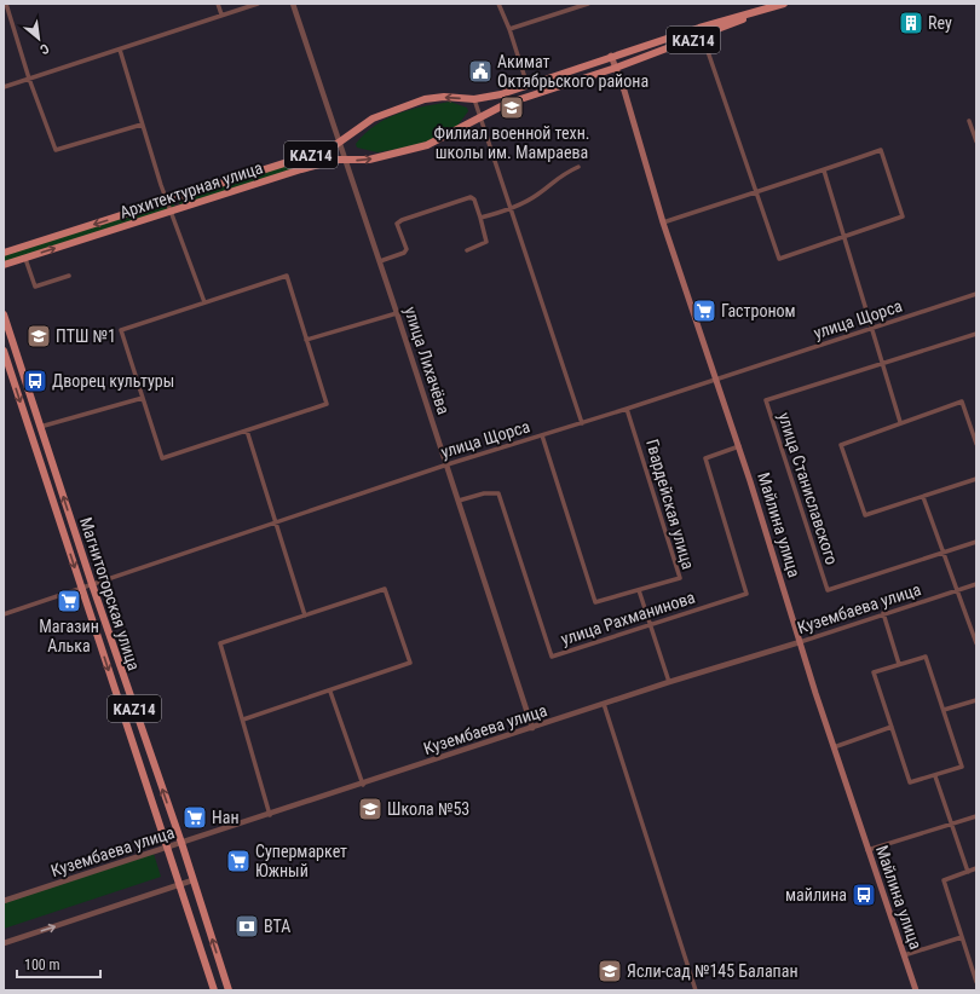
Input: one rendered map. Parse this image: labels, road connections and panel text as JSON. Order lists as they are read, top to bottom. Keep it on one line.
{"streets":{"main road":["KAZ14","Архитектурная улица","Майлина улица","Магнитогорская улица"],"street":["улица Щорса","улица Лихачёва","улица Станиславского","Гвардейская улица","Кузембаева улица","улица Рахманинова"]},"crossings":[["Архитектурная улица","улица Лихачёва"],["Архитектурная улица","Майлина улица"],["улица Щорса","улица Лихачёва"],["улица Щорса","Гвардейская улица"],["улица Щорса","Майлина улица"],["улица Щорса","Магнитогорская улица"],["улица Лихачёва","Кузембаева улица"],["улица Лихачёва","улица Рахманинова"],["Майлина улица","Кузембаева улица"],["Майлина улица","улица Рахманинова"],["Магнитогорская улица","Кузембаева улица"]],"places":{"building":["Rey"],"public building":["Акимат Октябрьского района"],"school or university":["Филиал военной техн. школы им. Мамраева","ПТШ №1","Школа №53","Ясли-сад №145 Балапан"],"supermarket":["Гастроном","Магазин Алька","Нан","Супермаркет Южный"],"bus stop":["Дворец культуры","майлина"],"bank":["BTA"]},"scale_bar":"100 m","north":"bottom right"}
